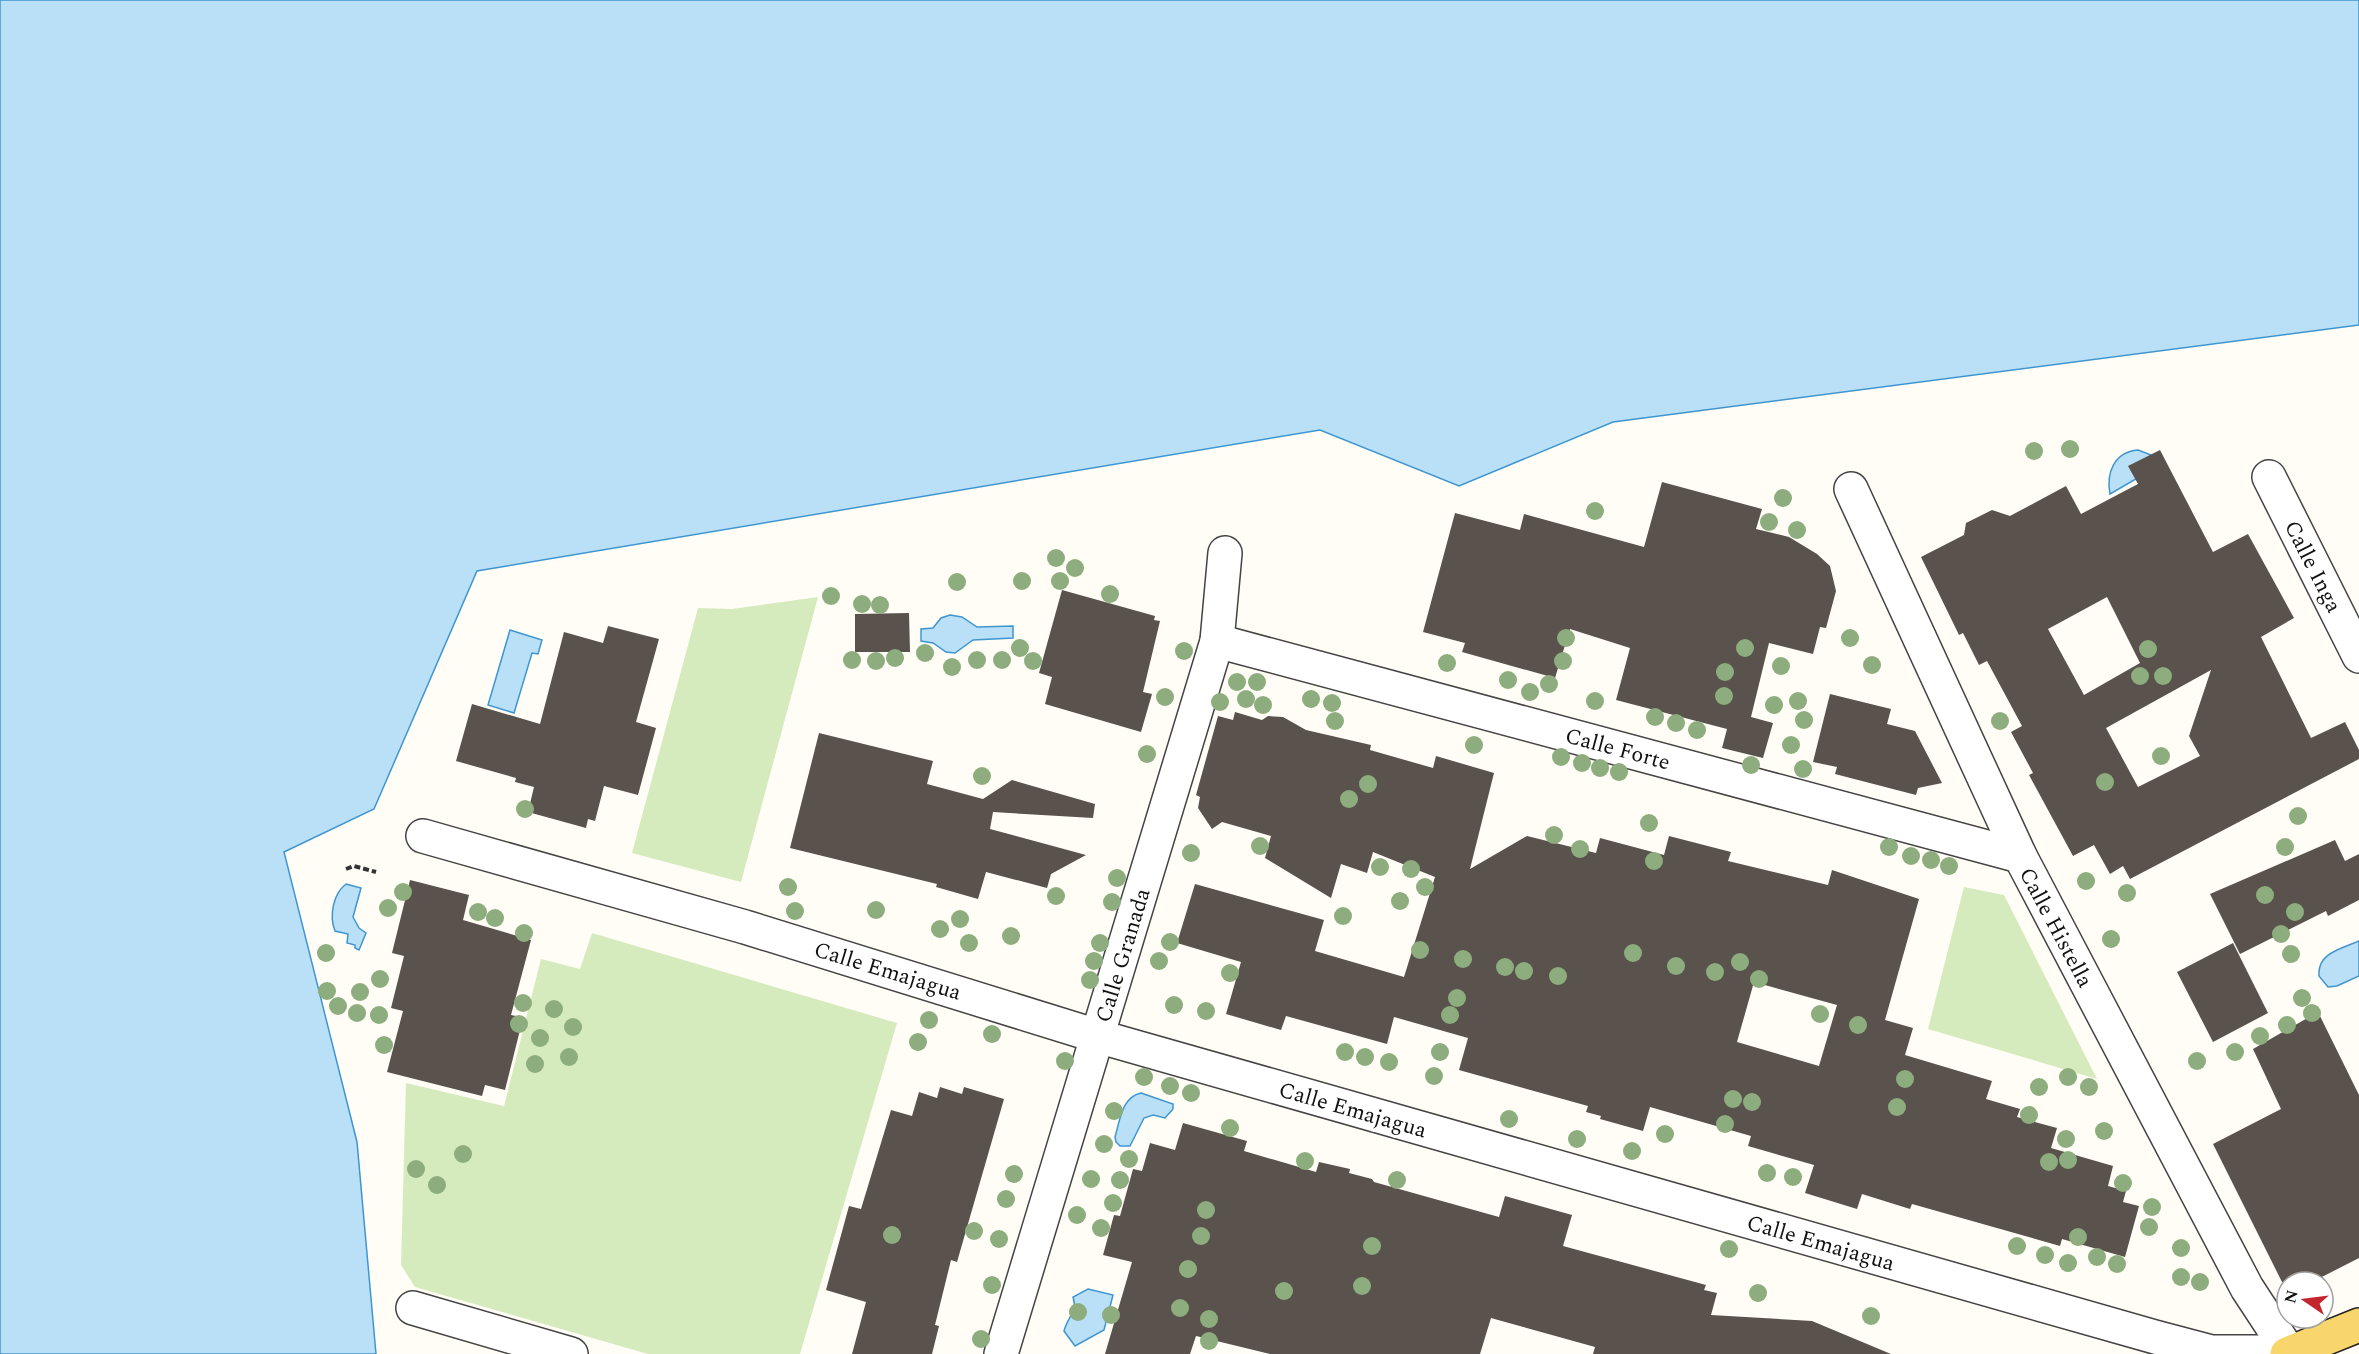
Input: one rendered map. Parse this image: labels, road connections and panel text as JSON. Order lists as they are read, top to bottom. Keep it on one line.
{"streets":{"street":["Calle Inga","Calle Forte","Calle Histella","Calle Granada","Calle Emajagua"]},"crossings":[["Calle Forte","Calle Histella"],["Calle Forte","Calle Granada"],["Calle Histella","Calle Emajagua"],["Calle Granada","Calle Emajagua"]],"north":"left"}
